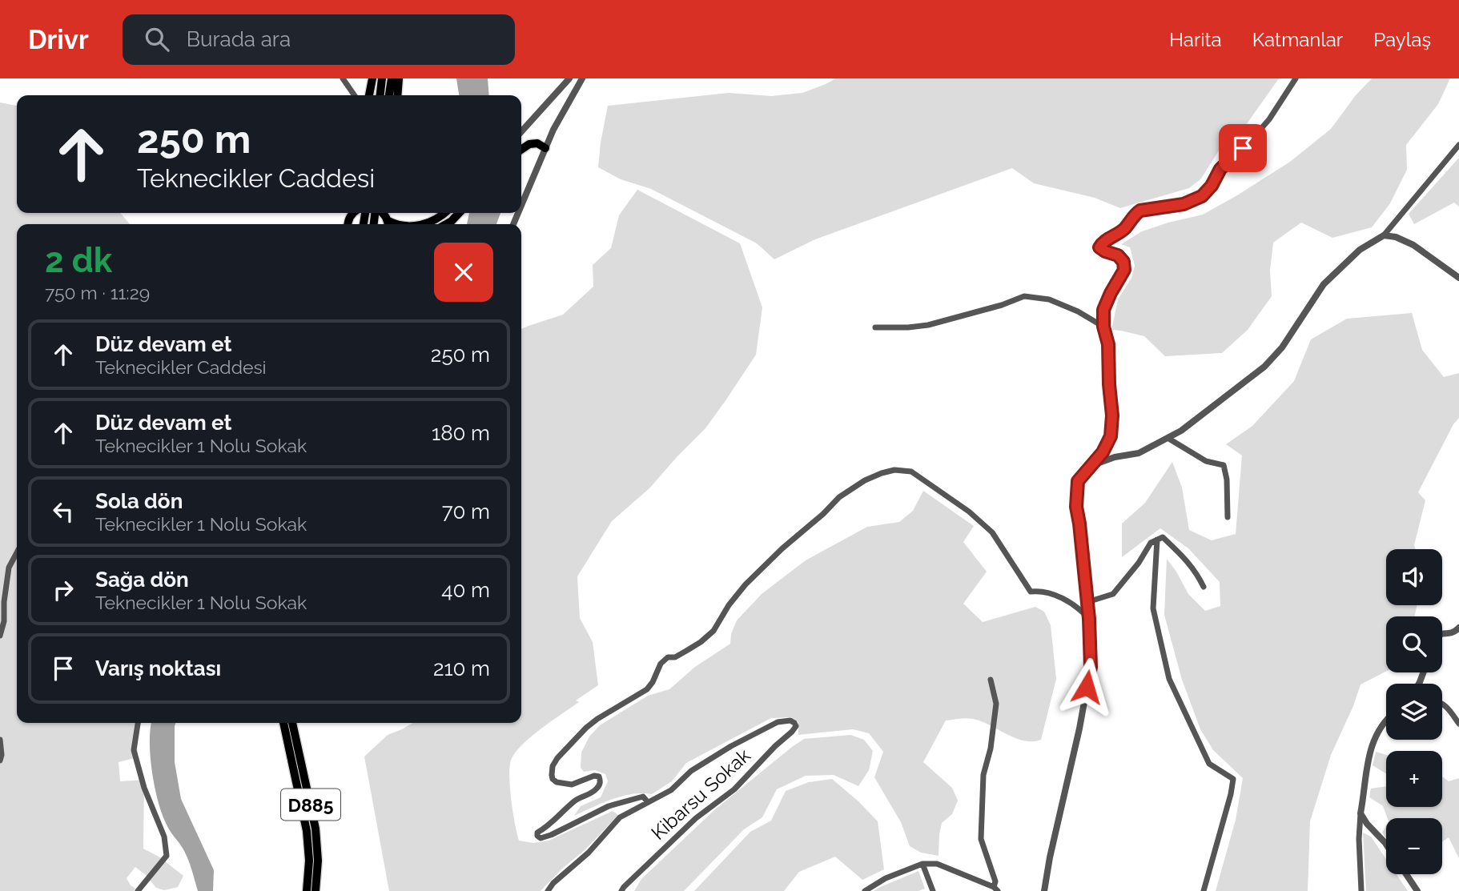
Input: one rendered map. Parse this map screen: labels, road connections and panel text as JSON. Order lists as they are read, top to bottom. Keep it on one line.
{"streets":{"highway":["D885"],"street":["Kibarsu Sokak"]},"page":{"header":"Drivr","search":"Burada ara","nav":["Harita","Katmanlar","Paylaş"],"turn":["250 m","Teknecikler Caddesi"],"heading":["2 dk","750 m · 11:29"],"list":[{"name":"Düz devam et","note":"Teknecikler Caddesi","value":"250 m"},{"name":"Düz devam et","note":"Teknecikler 1 Nolu Sokak","value":"180 m"},{"name":"Sola dön","note":"Teknecikler 1 Nolu Sokak","value":"70 m"},{"name":"Sağa dön","note":"Teknecikler 1 Nolu Sokak","value":"40 m"},{"name":"Varış noktası","value":"210 m"}],"map_buttons":["+","−"]}}
